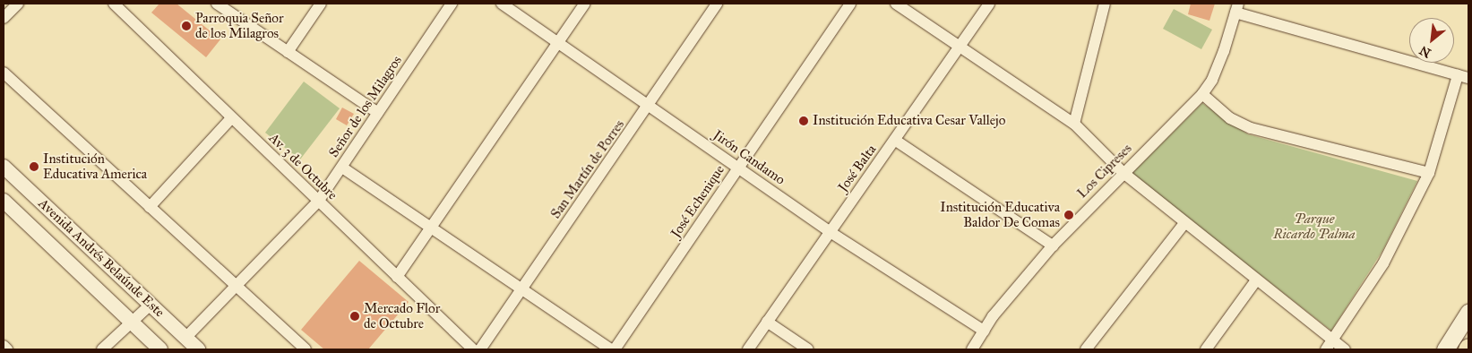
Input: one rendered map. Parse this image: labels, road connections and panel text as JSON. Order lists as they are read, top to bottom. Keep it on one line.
{"streets":{"street":["Señor de los Milagros","Jirón Candamo","Av. 3 de Octubre","José Balta","San Martín de Porres","Los Cipreses","José Echenique","Avenida Andrés Belaúnde Este"]},"crossings":[["Señor de los Milagros","Av. 3 de Octubre"],["Señor de los Milagros","Avenida Andrés Belaúnde Este"],["Jirón Candamo","José Balta"],["Jirón Candamo","San Martín de Porres"],["Jirón Candamo","Los Cipreses"],["Jirón Candamo","José Echenique"]],"parks":["Parque Ricardo Palma"],"places":["Parroquia Señor de los Milagros","Institución Educativa Cesar Vallejo","Institución Educativa America","Institución Educativa Baldor De Comas","Mercado Flor de Octubre"],"north":"bottom left"}
